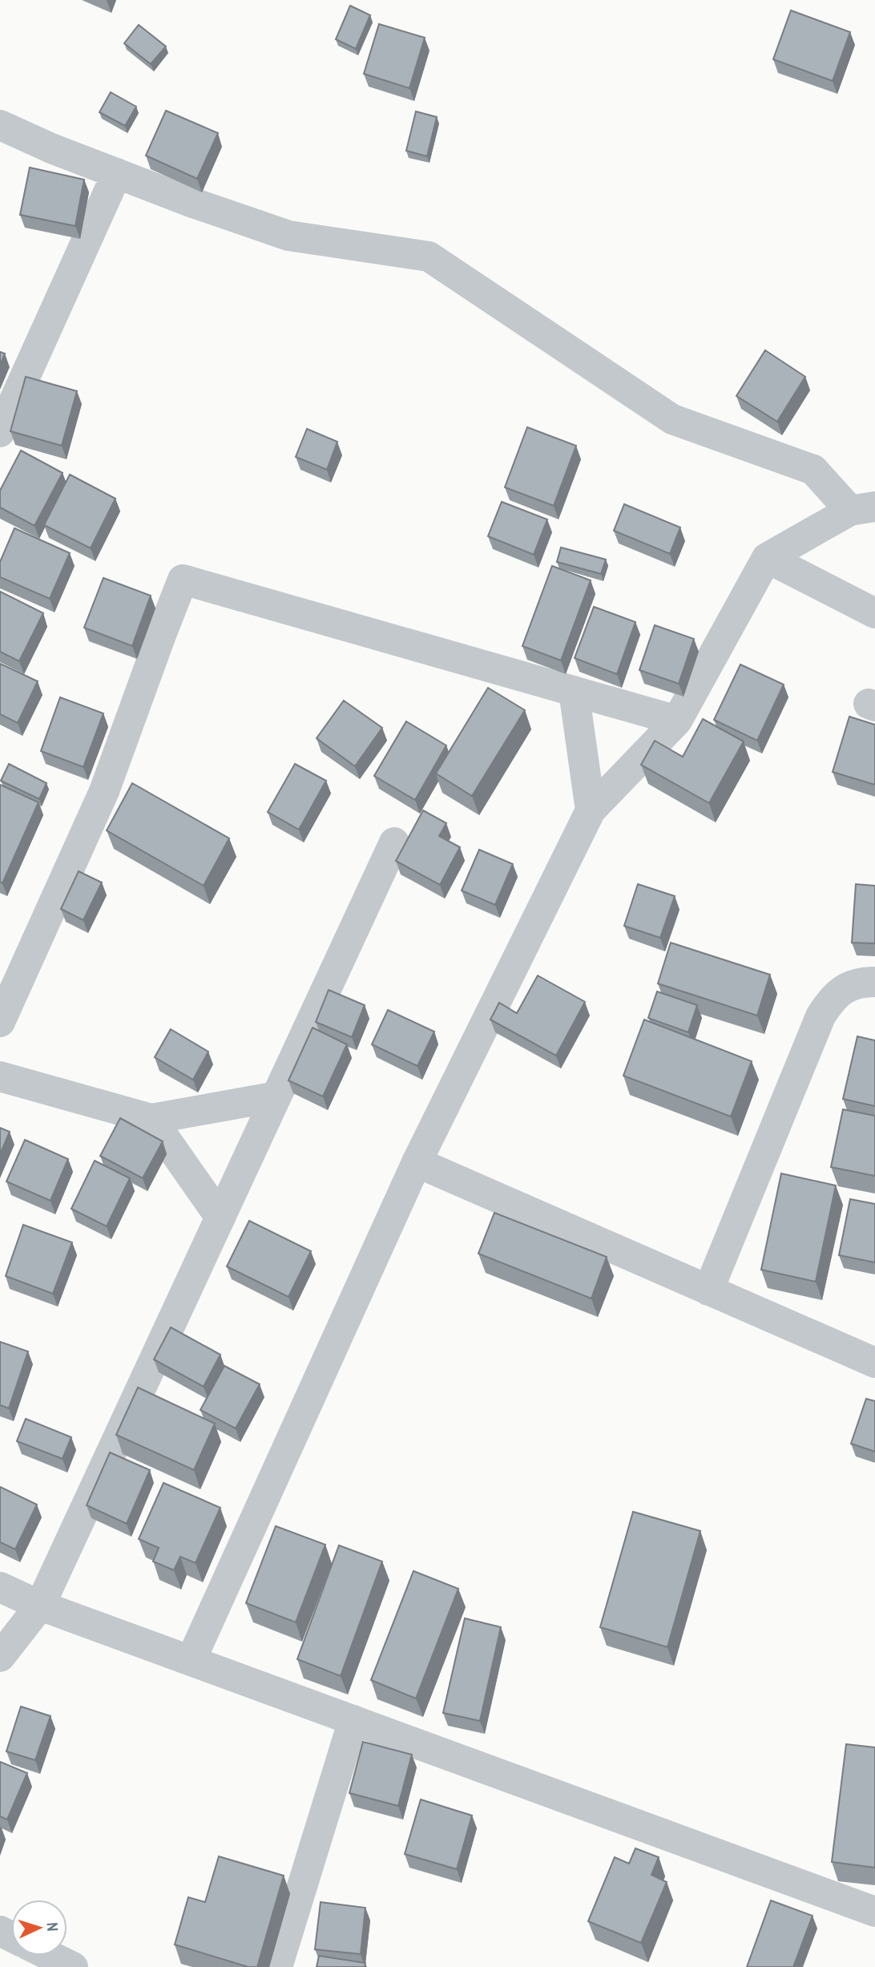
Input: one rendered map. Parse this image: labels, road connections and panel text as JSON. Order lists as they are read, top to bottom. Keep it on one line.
{"north":"right"}
